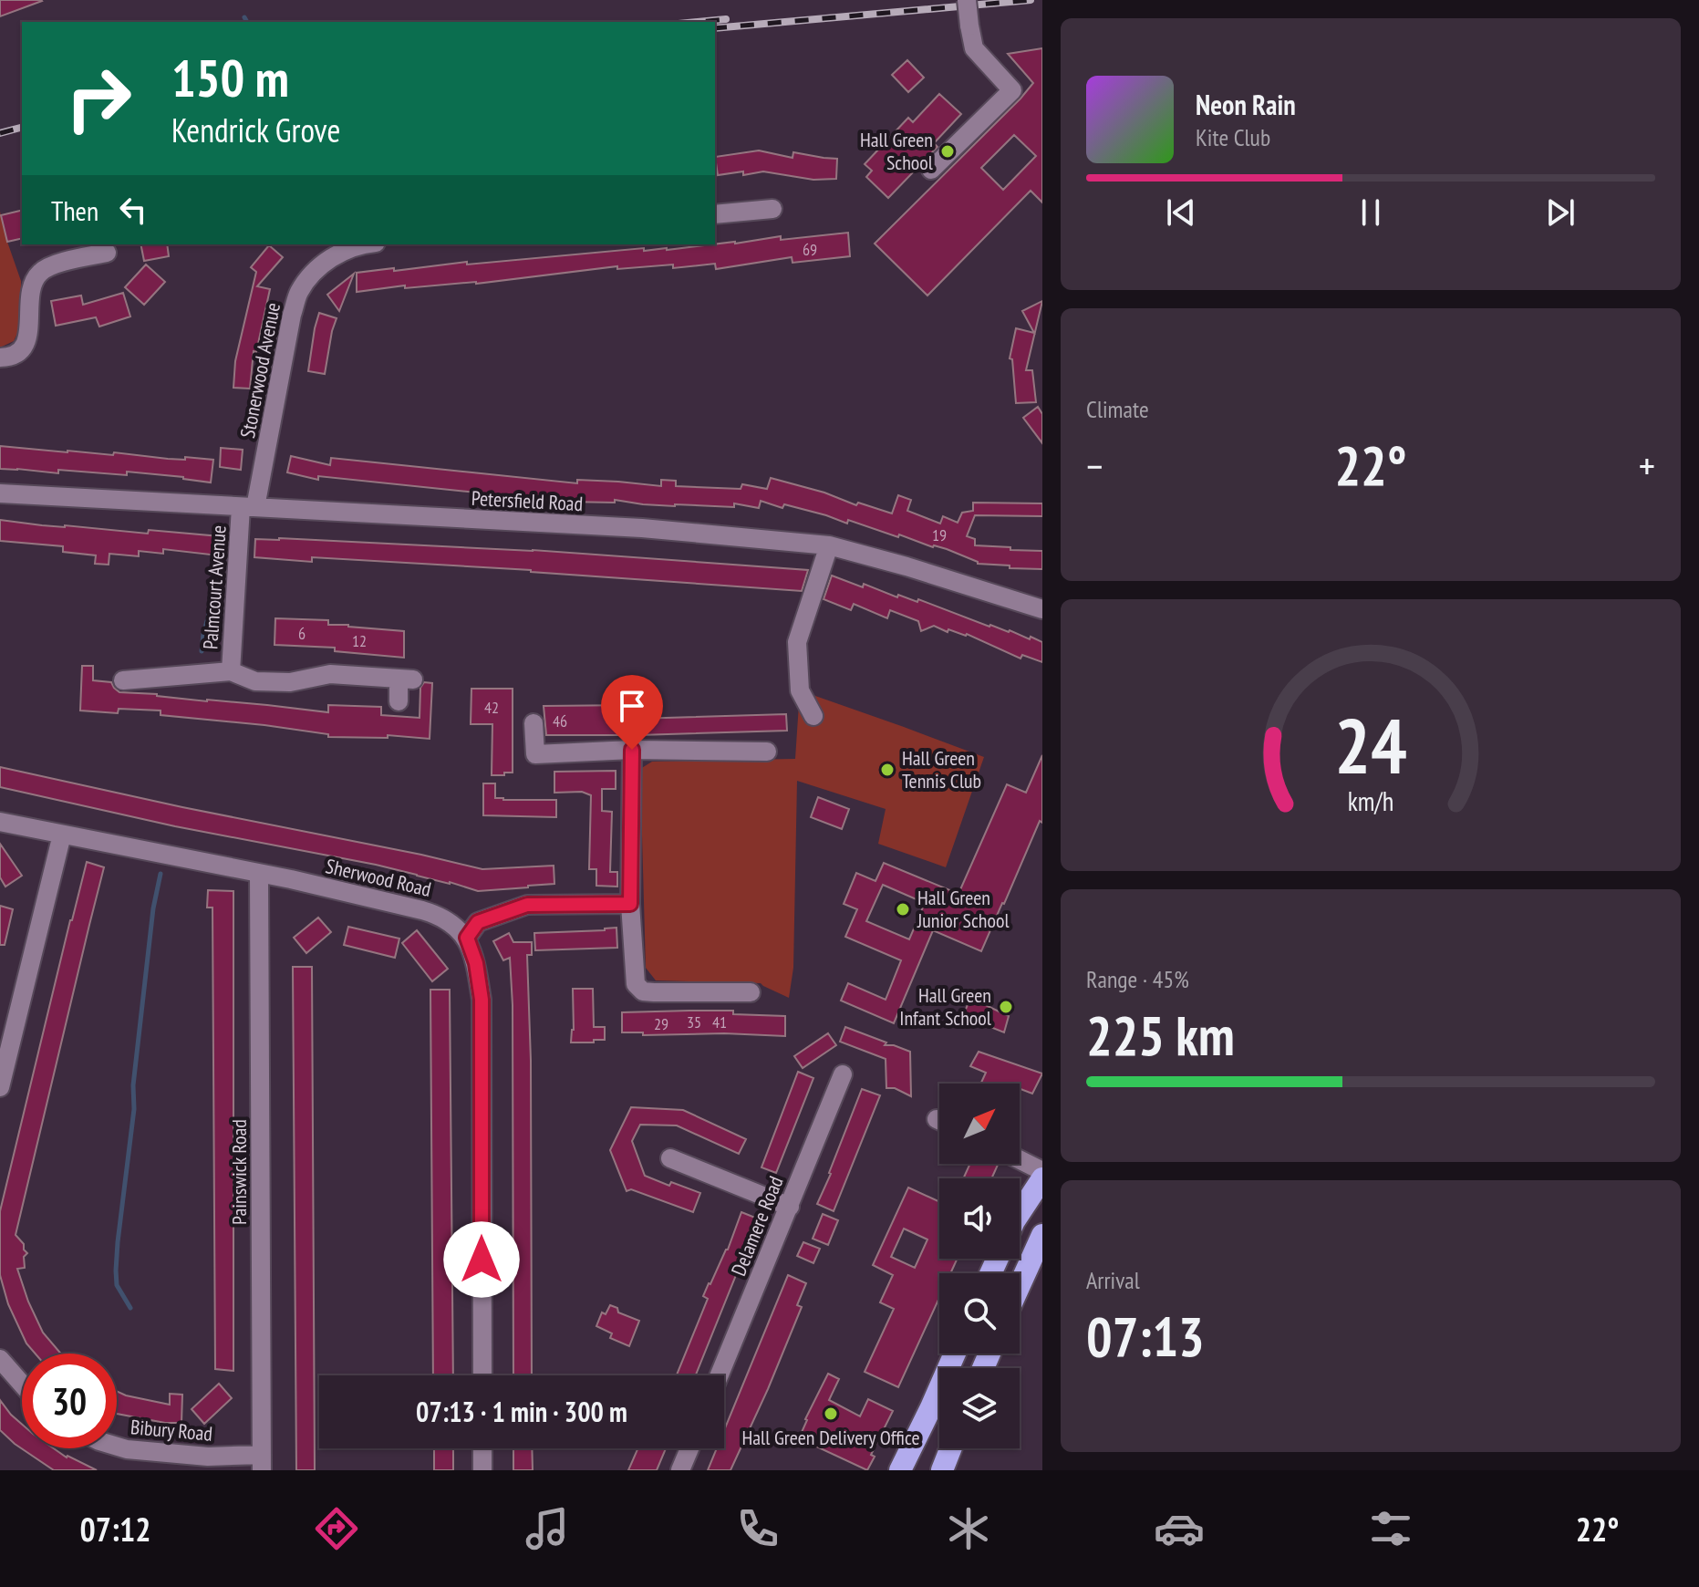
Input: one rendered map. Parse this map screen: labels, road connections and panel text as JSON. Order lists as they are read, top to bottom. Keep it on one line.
{"streets":{"street":["Stonerwood Avenue","Petersfield Road","Palmcourt Avenue","Sherwood Road","Painswick Road","Delamere Road","Bibury Road"]},"crossings":[["Stonerwood Avenue","Petersfield Road"],["Stonerwood Avenue","Palmcourt Avenue"],["Petersfield Road","Palmcourt Avenue"],["Sherwood Road","Painswick Road"],["Painswick Road","Bibury Road"]],"places":["Hall Green School","Hall Green Tennis Club","Hall Green Junior School","Hall Green Infant School","Hall Green Delivery Office"],"house_numbers":["69","19","6","12","42","46","35","41","29"],"north":"top right","page":{"turn":["150 m","Kendrick Grove"],"song":["Neon Rain","Kite Club"],"then":"Then","tile":["Climate",["Range · 45%","225 km"],["Arrival","07:13"]],"heat":["−","22°","+"],"limit":"30","trip":"07:13 · 1 min · 300 m","tabs":["07:12","22°"],"gauge":["24","km/h"]}}
